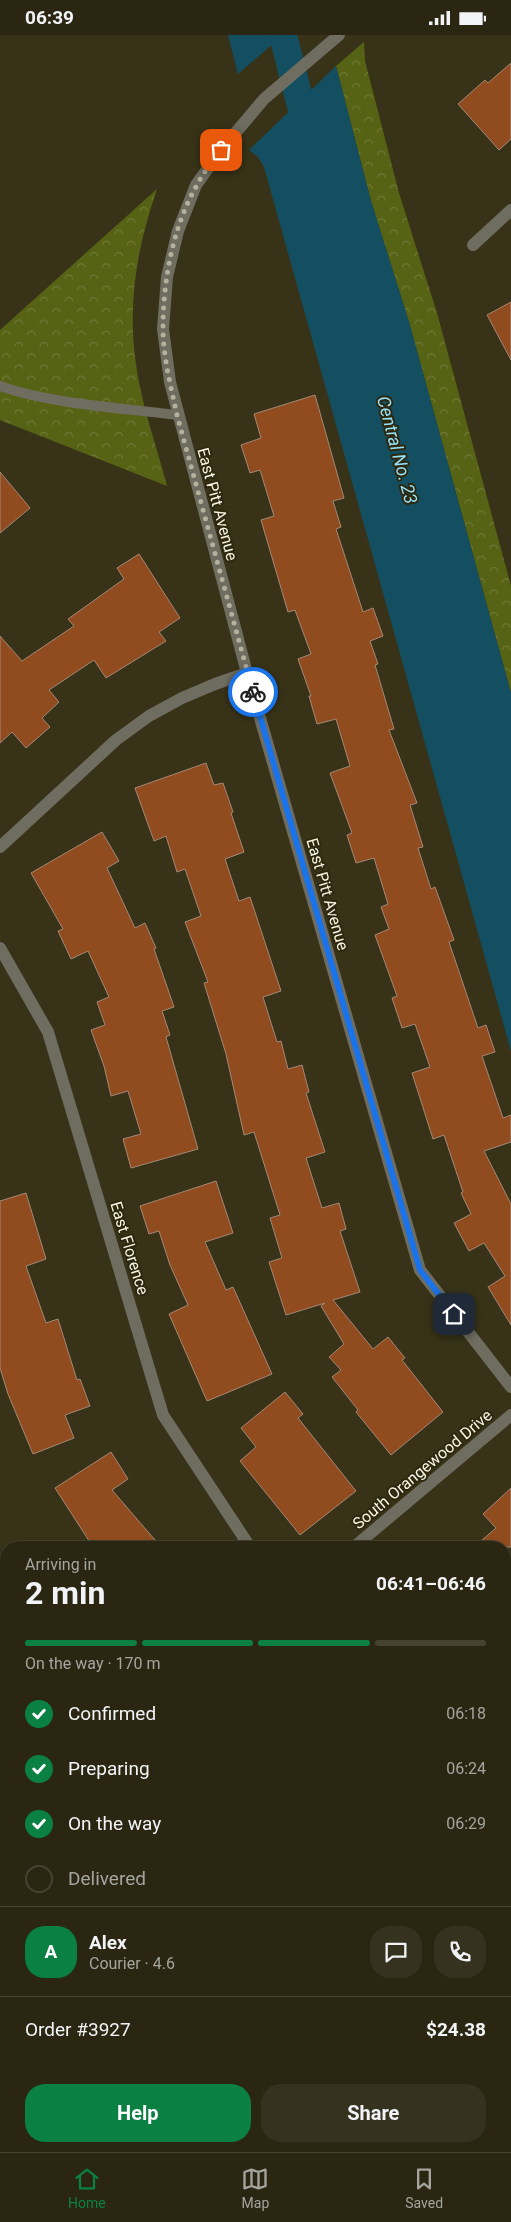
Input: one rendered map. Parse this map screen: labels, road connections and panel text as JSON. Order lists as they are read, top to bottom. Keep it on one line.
{"streets":{"street":["East Pitt Avenue","East Florence","South Orangewood Drive"]},"water":["Central No. 23"],"page":{"status":"06:39","heading":["2 min","Arriving in","06:41–06:46"],"panel":["Alex","Courier · 4.6","Order #3927","$24.38"],"bar":"On the way · 170 m","list":[["Confirmed","06:18"],["Preparing","06:24"],["On the way","06:29"],"Delivered"],"round":"A","buttons":["Help","Share"],"tabs":["Home","Map","Saved"]}}
